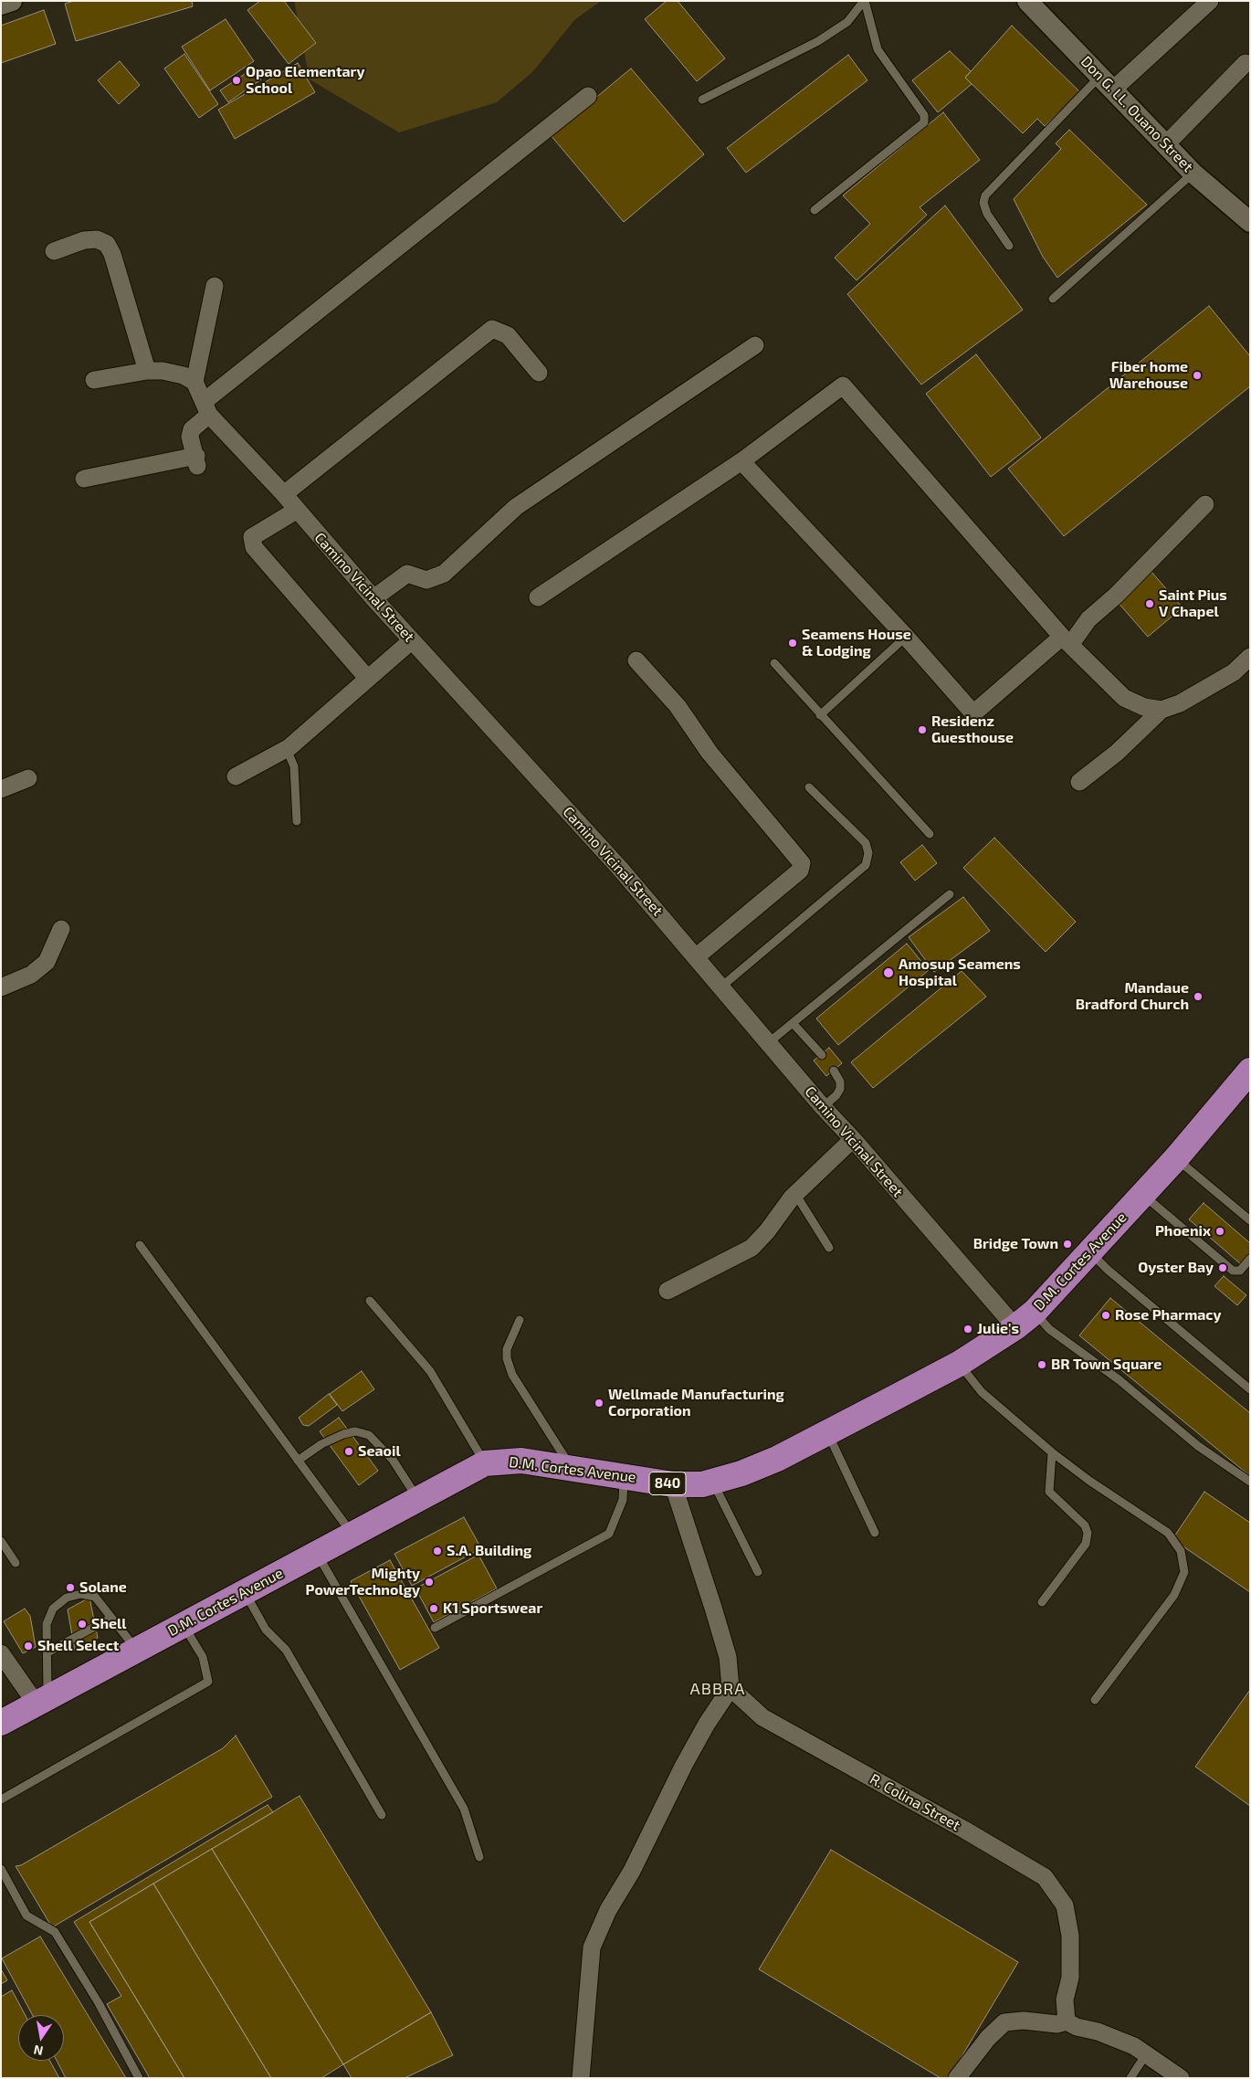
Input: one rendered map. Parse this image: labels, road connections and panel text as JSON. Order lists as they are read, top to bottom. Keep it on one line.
{"streets":{"highway":["D.M. Cortes Avenue","840"],"street":["Don G. LL. Ouano Street","Camino Vicinal Street","R. Colina Street"]},"crossings":[["Camino Vicinal Street","D.M. Cortes Avenue"]],"districts":["ABBRA"],"places":["Opao Elementary School","Fiber home Warehouse","Saint Pius V Chapel","Seamens House & Lodging","Residenz Guesthouse","Amosup Seamens Hospital","Mandaue Bradford Church","Phoenix","Bridge Town","Oyster Bay","Rose Pharmacy","Julie's","BR Town Square","Wellmade Manufacturing Corporation","Seaoil","S.A. Building","Mighty PowerTechnolgy","Solane","K1 Sportswear","Shell","Shell Select"],"north":"bottom"}
